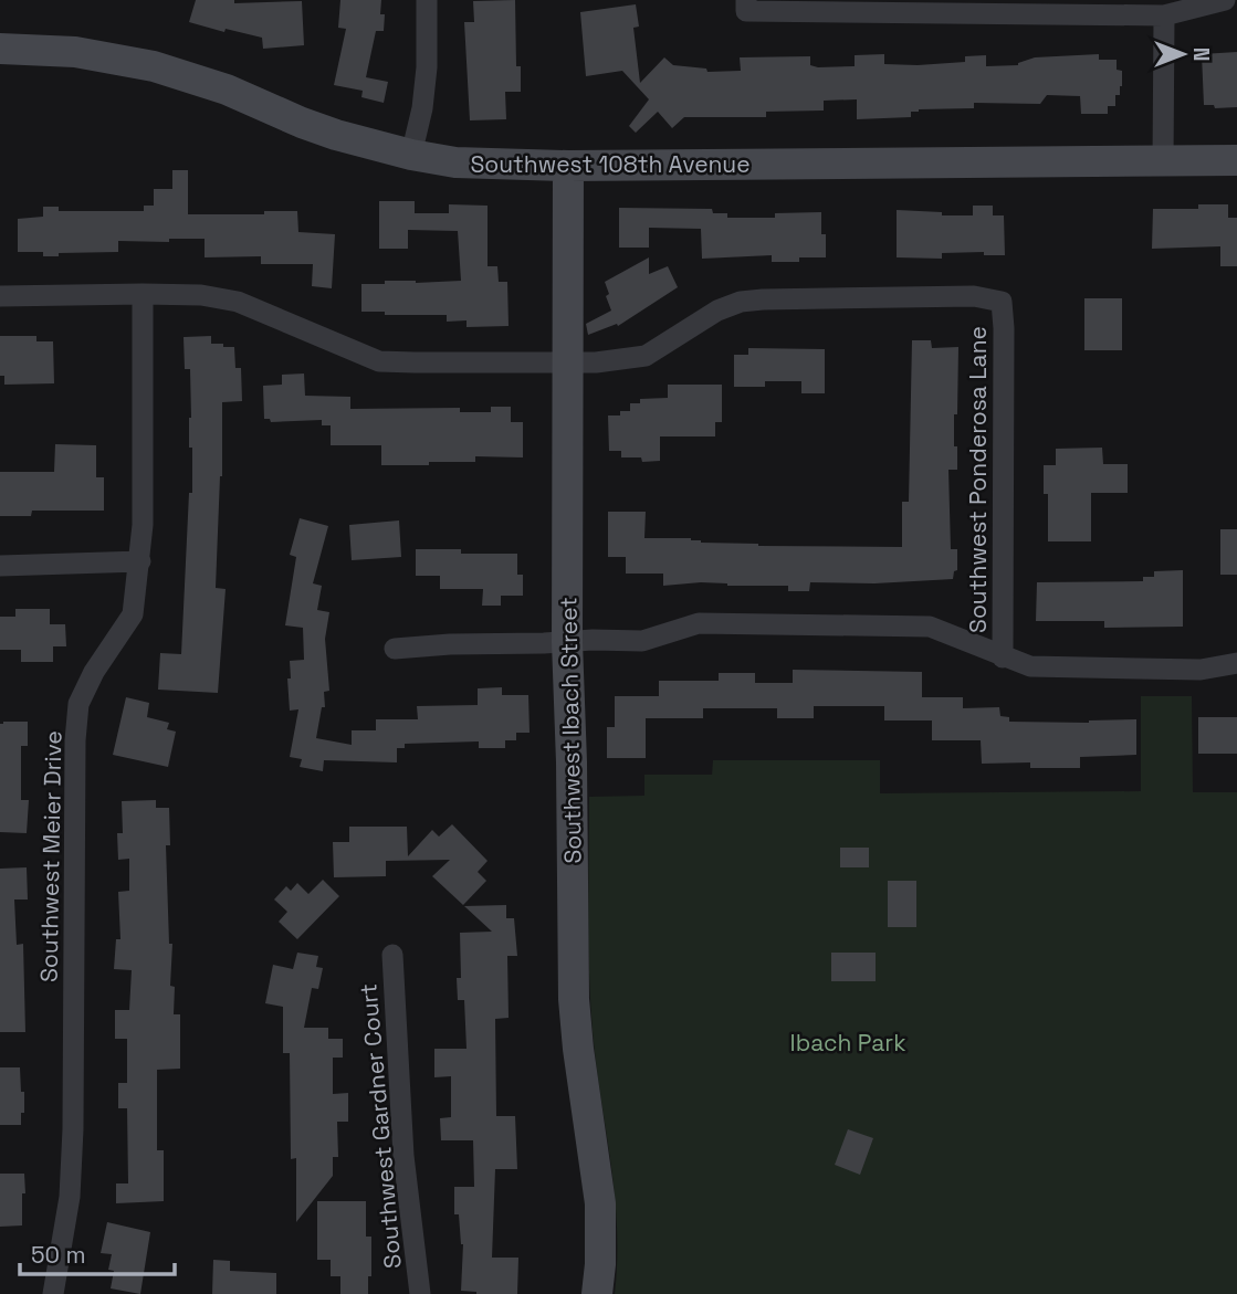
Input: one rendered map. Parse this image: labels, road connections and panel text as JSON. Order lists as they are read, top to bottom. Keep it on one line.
{"streets":{"street":["Southwest 108th Avenue","Southwest Ponderosa Lane","Southwest Ibach Street","Southwest Meier Drive","Southwest Gardner Court"]},"crossings":[["Southwest 108th Avenue","Southwest Ibach Street"],["Southwest Ponderosa Lane","Southwest Ibach Street"]],"parks":["Ibach Park"],"scale_bar":"50 m","north":"right"}
